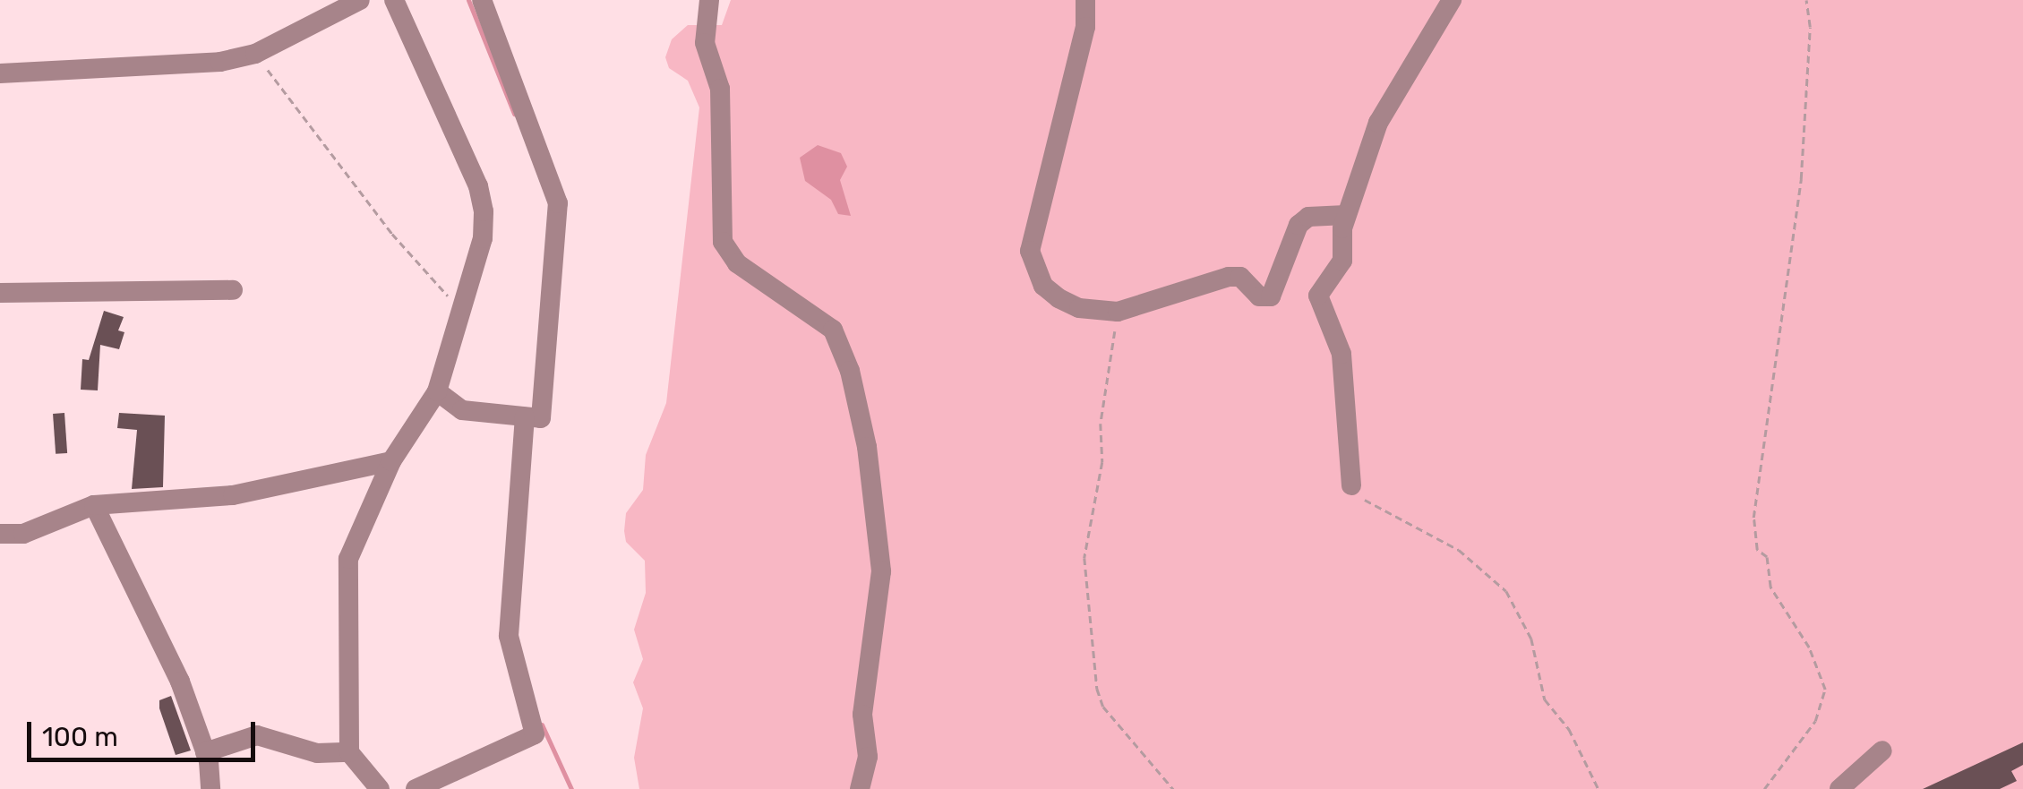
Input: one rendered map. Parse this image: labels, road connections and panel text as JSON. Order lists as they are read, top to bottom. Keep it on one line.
{"scale_bar":"100 m"}
